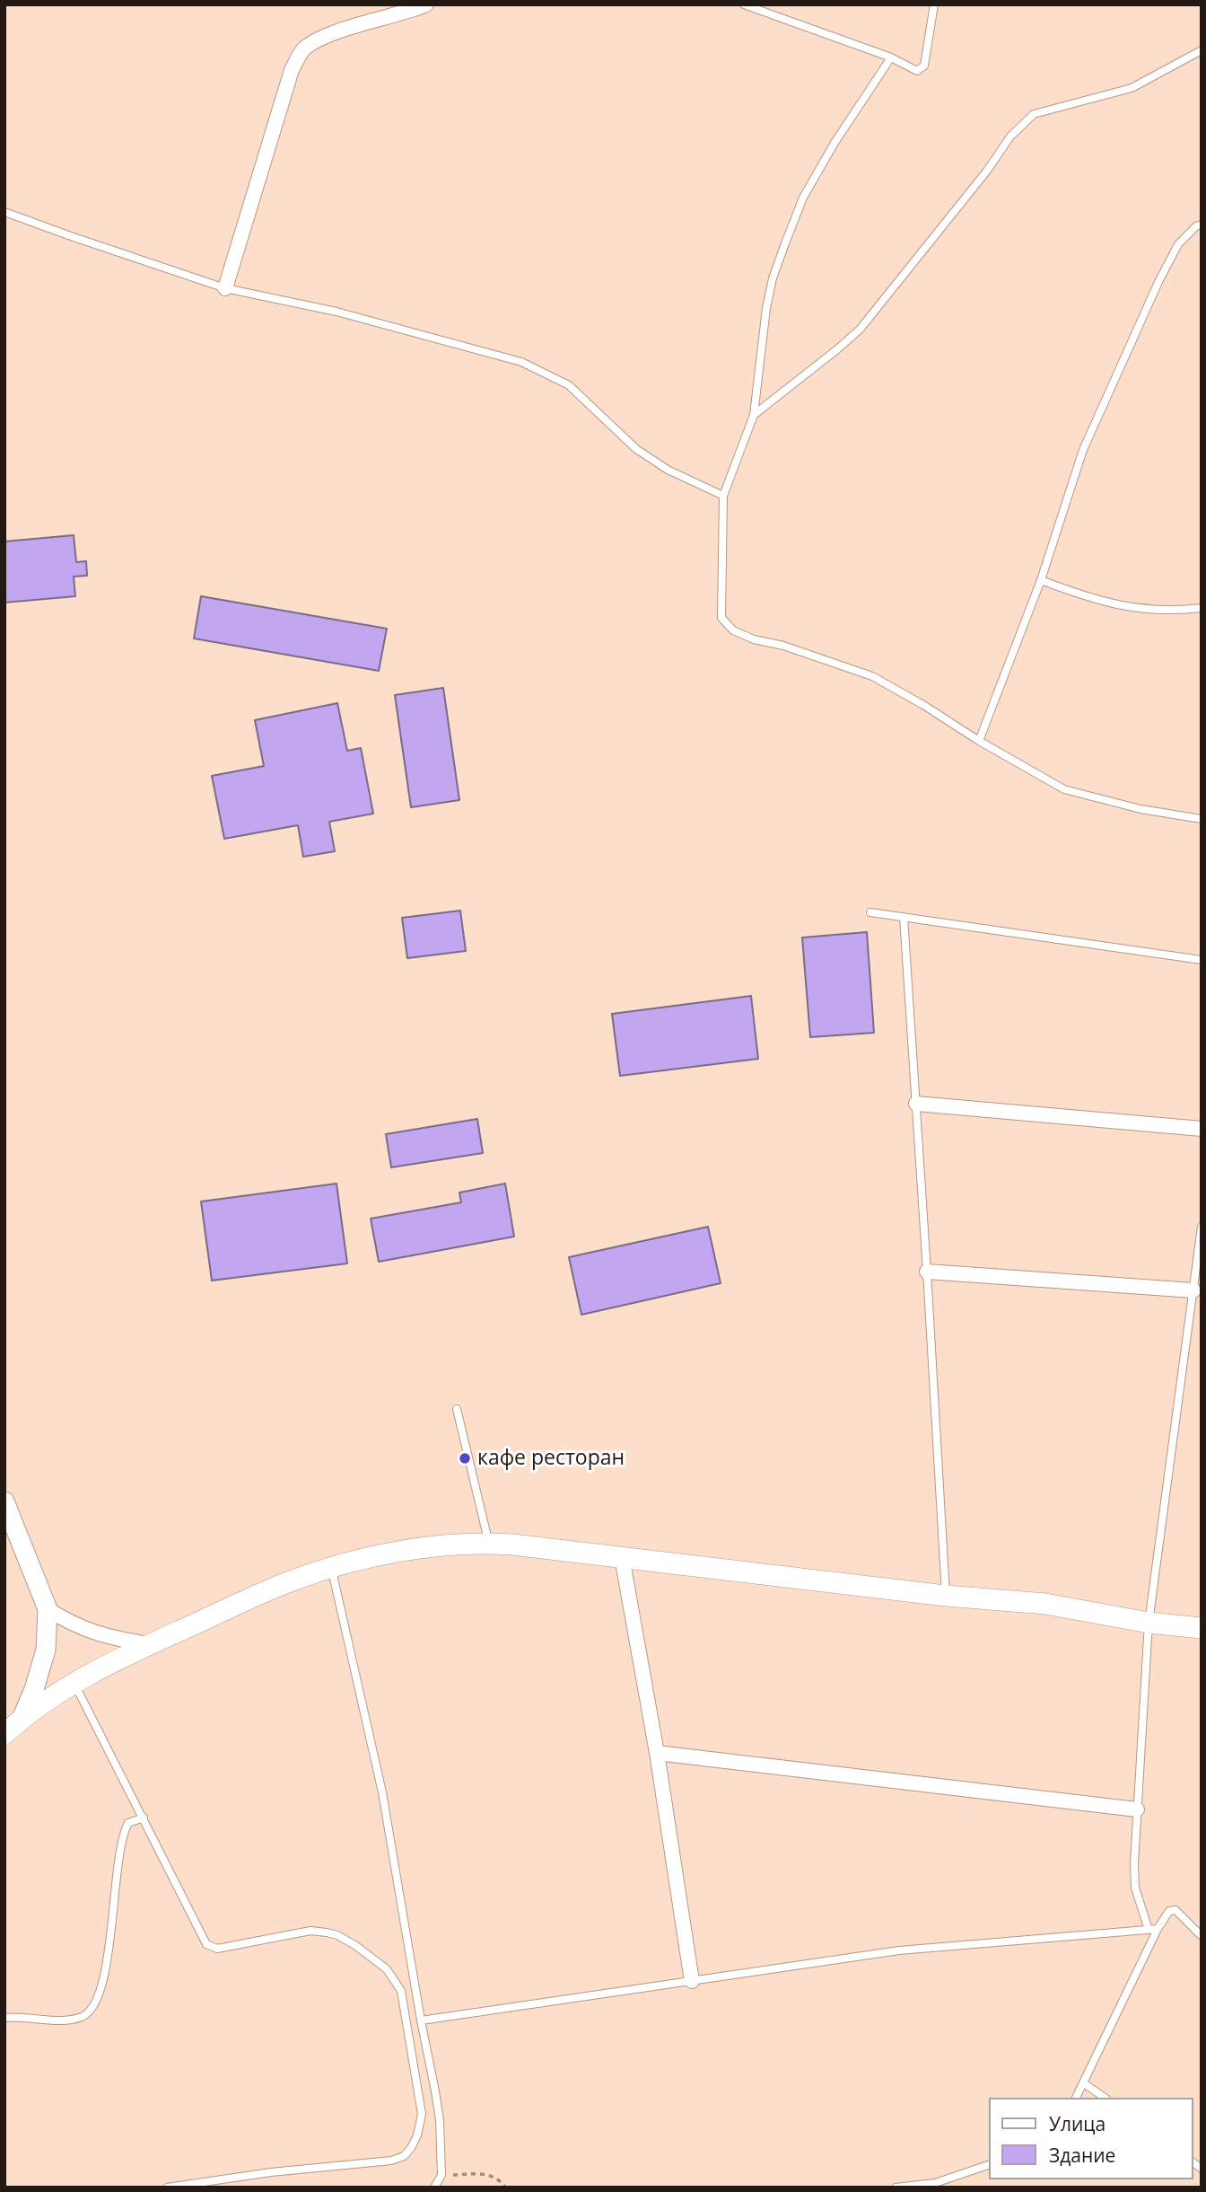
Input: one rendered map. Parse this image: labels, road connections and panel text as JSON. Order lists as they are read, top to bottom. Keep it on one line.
{"places":["кафе ресторан"],"legend":["Улица","Здание"]}
